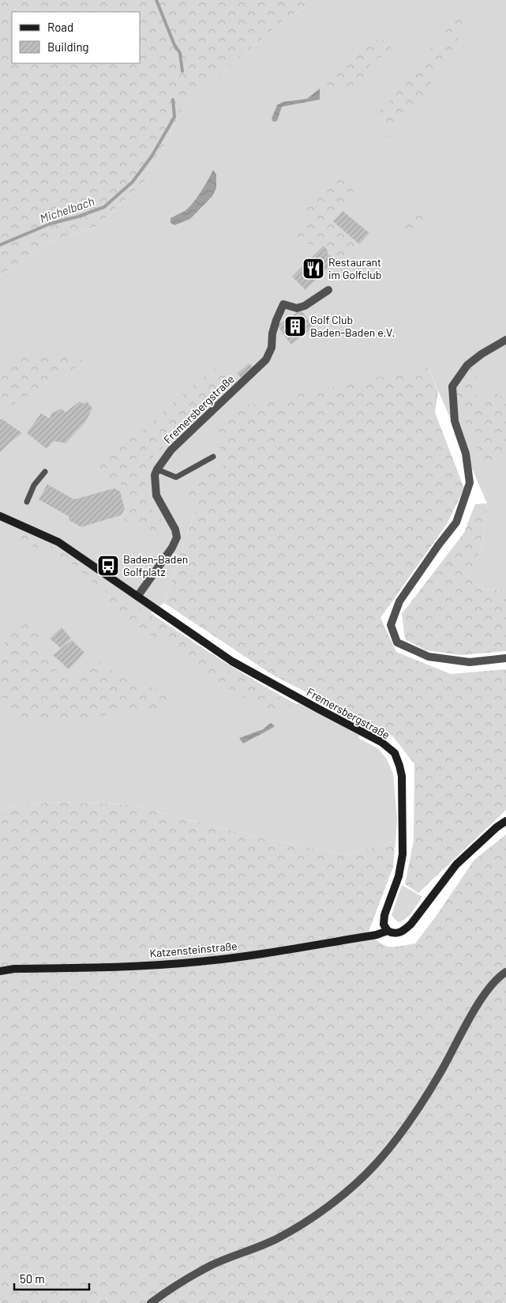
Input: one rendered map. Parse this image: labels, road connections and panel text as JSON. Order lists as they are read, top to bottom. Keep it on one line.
{"streets":{"main road":["Fremersbergstraße","Katzensteinstraße"]},"crossings":[["Fremersbergstraße","Katzensteinstraße"]],"water":["Michelbach"],"places":{"restaurant":["Restaurant im Golfclub"],"building":["Golf Club Baden-Baden e.V."],"bus stop":["Baden-Baden Golfplatz"]},"legend":["Road","Building"],"scale_bar":"50 m"}
